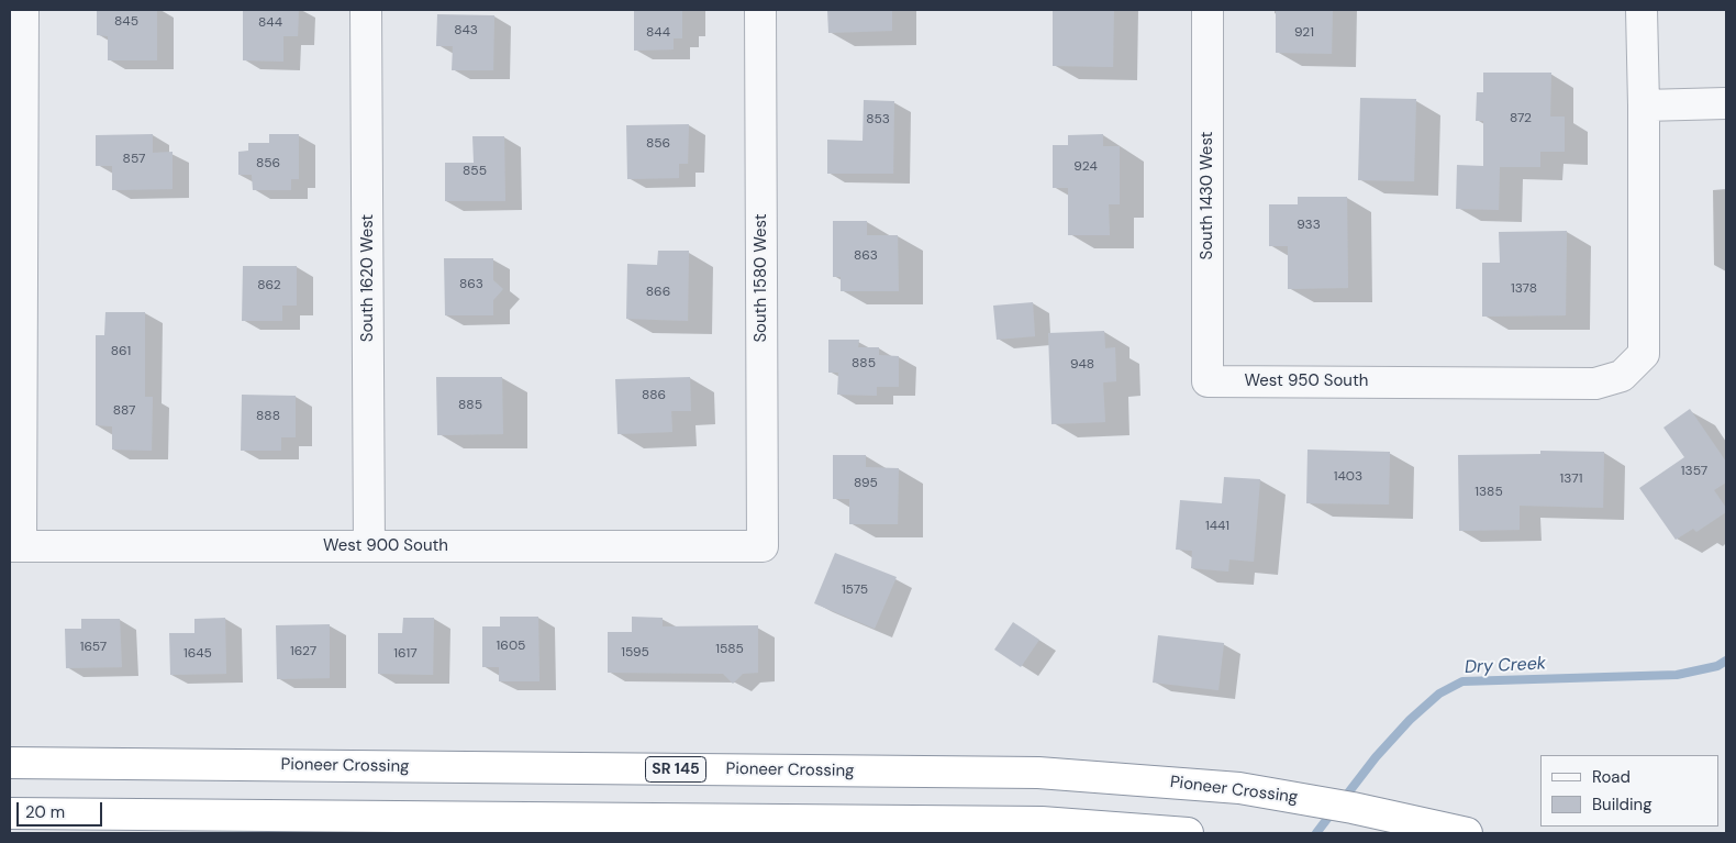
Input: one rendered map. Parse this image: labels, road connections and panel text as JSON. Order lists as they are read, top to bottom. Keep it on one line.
{"streets":{"highway":["Pioneer Crossing","SR 145"],"street":["South 1430 West","South 1620 West","South 1580 West","West 950 South","West 900 South"]},"crossings":[["South 1430 West","West 950 South"],["South 1620 West","West 900 South"],["South 1580 West","West 900 South"]],"water":["Dry Creek"],"house_numbers":["845","844","843","844","921","872","853","856","857","856","924","855","933","863","863","862","1378","866","861","885","948","886","885","887","888","1357","1403","1371","895","1385","1441","1575","1605","1657","1585","1627","1595","1645","1617"],"legend":["Road","Building"],"scale_bar":"20 m"}
